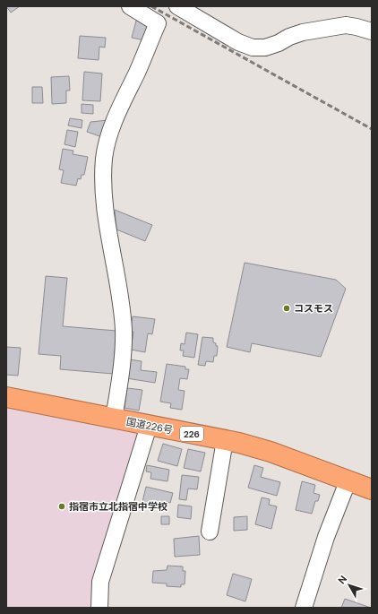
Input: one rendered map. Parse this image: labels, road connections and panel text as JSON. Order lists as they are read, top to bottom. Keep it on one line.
{"streets":{"highway":["国道226号","226"]},"places":["コスモス","指宿市立北指宿中学校"],"north":"top left"}
